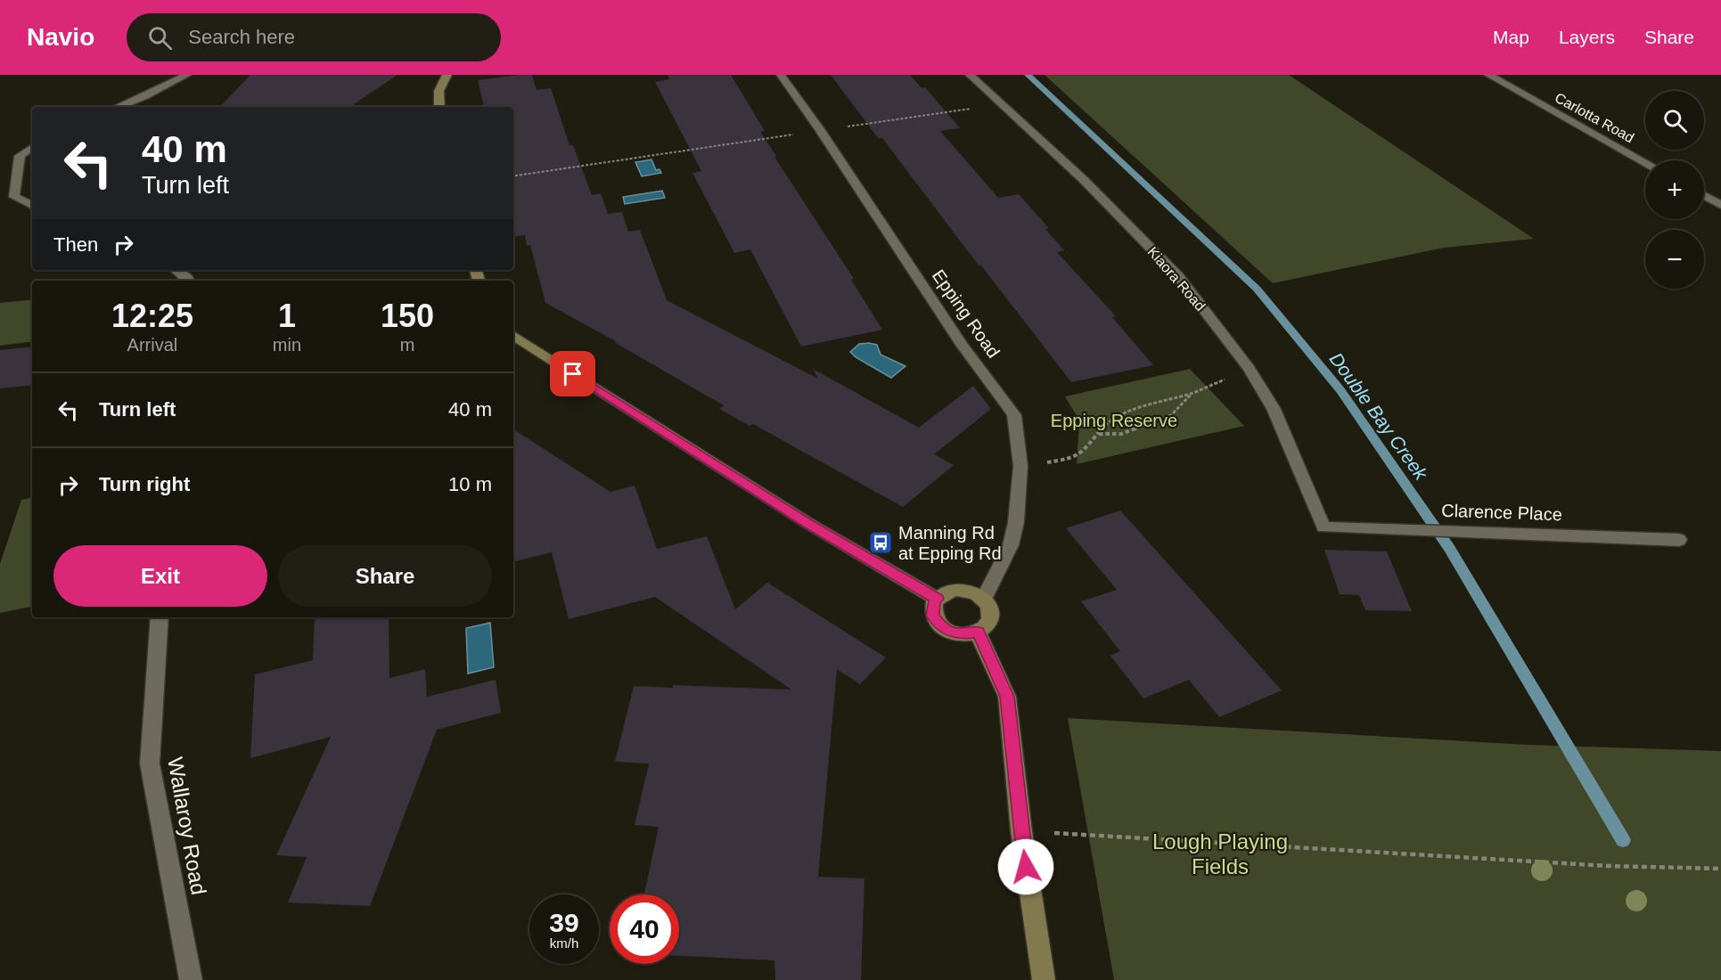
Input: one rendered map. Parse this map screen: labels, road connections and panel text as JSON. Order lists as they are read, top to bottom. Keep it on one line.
{"streets":{"street":["Carlotta Road","Kiaora Road","Epping Road","Clarence Place","Wallaroy Road"]},"crossings":[["Kiaora Road","Clarence Place"]],"water":["Double Bay Creek"],"parks":["Epping Reserve","Lough Playing Fields"],"places":{"bus stop":["Manning Rd at Epping Rd"]},"page":{"header":"Navio","search":"Search here","nav":["Map","Layers","Share"],"map_buttons":["+","−"],"turn":["40 m","Turn left"],"then":"Then","eta":["12:25","Arrival","1","min","150","m"],"list":[{"name":"Turn left","value":"40 m"},{"name":"Turn right","value":"10 m"}],"buttons":["Exit","Share"],"speed":"39 km/h","limit":"40"}}
